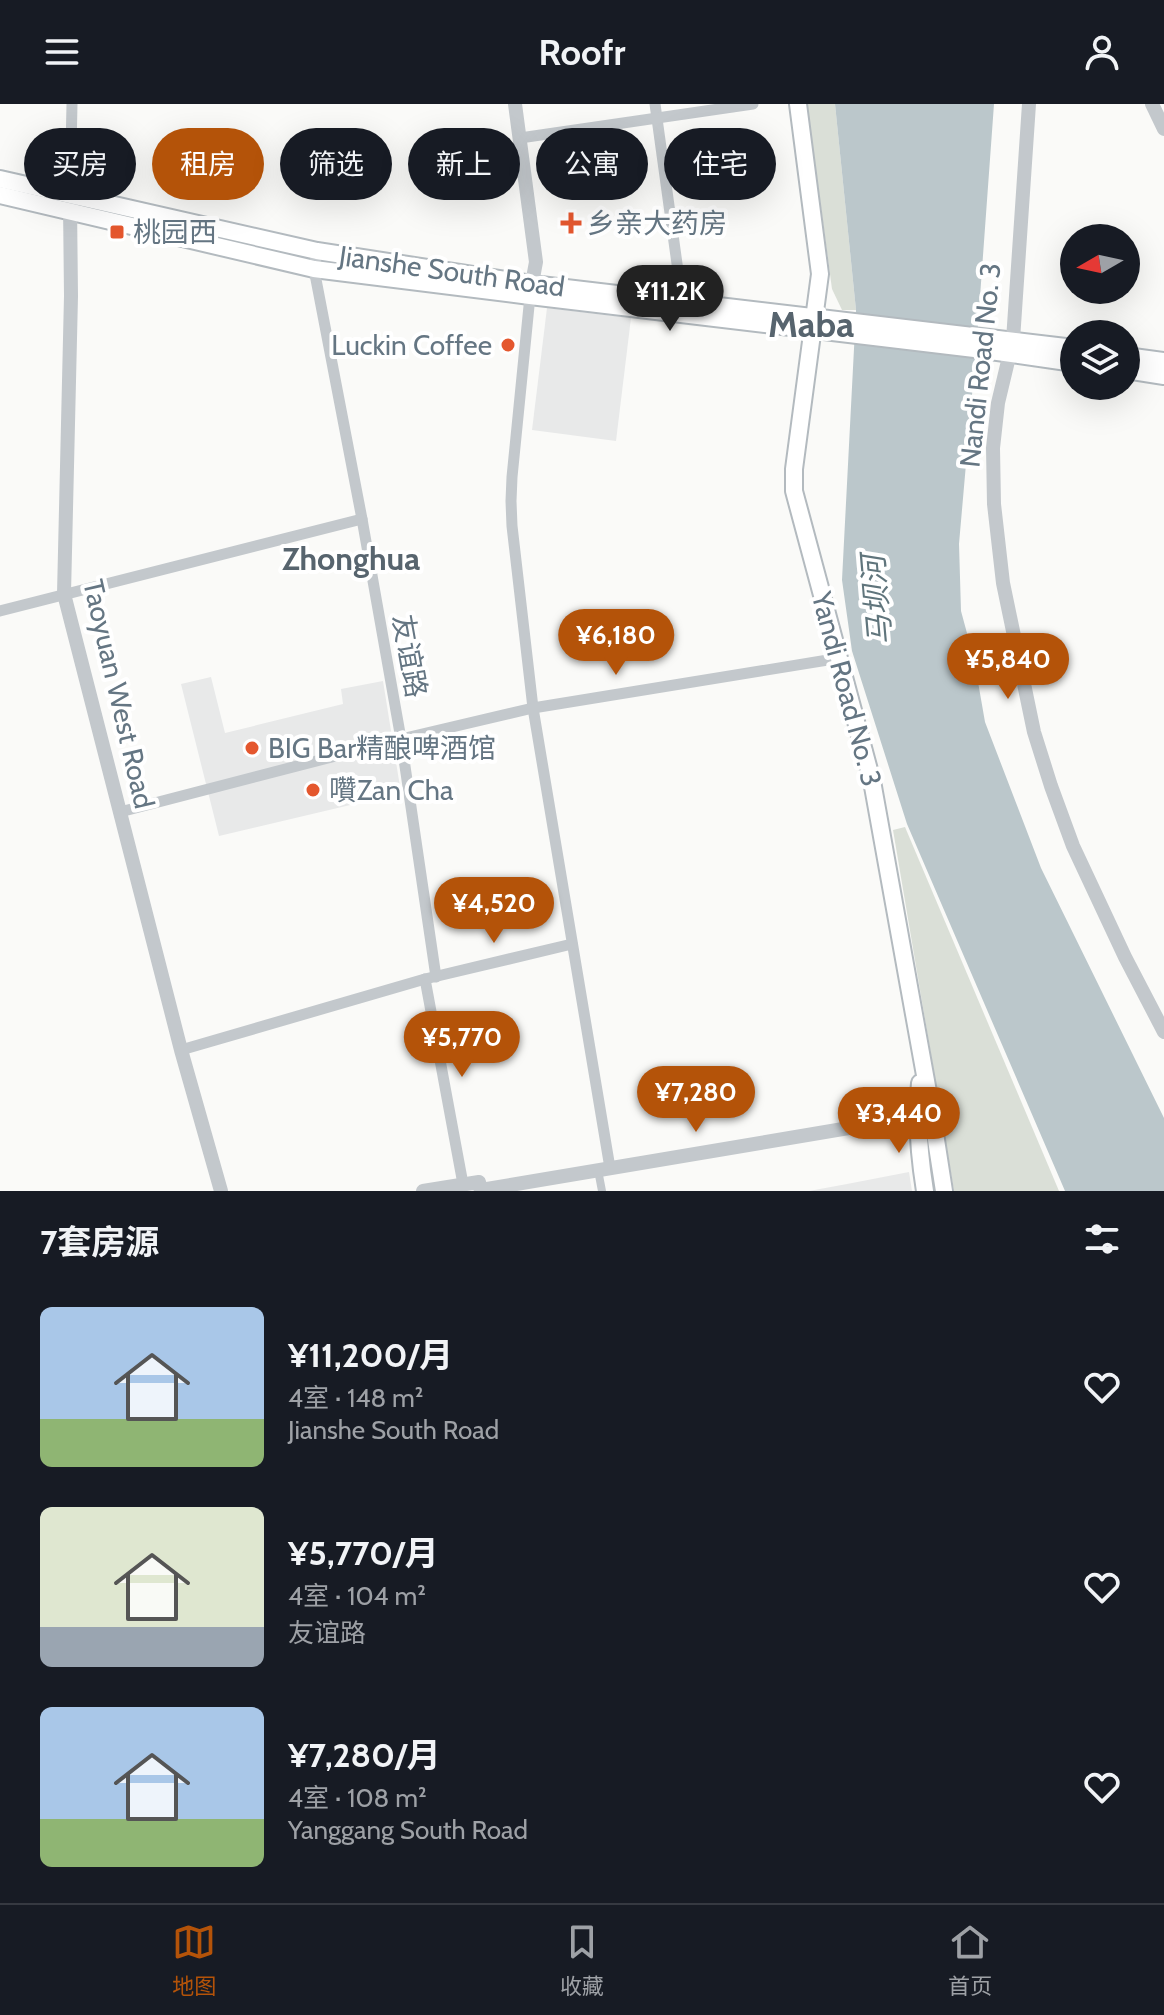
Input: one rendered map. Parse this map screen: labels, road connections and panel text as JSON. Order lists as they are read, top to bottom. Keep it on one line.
{"streets":{"main road":["Jianshe South Road","Yandi Road No. 3"],"street":["Nandi Road No. 3","友谊路","Taoyuan West Road"]},"crossings":[["Jianshe South Road","Nandi Road No. 3"],["Jianshe South Road","友谊路"],["Jianshe South Road","Yandi Road No. 3"],["Jianshe South Road","Taoyuan West Road"]],"districts":["Maba","Zhonghua"],"water":["马坝河"],"places":{"health":["乡亲大药房"],"transit":["桃园西"],"other":["Luckin Coffee","BIG Bar精酿啤酒馆","囋Zan Cha"]},"north":"left","page":{"header":"Roofr","chip":["买房","租房","筛选","新上","公寓","住宅"],"price":["¥11.2K","¥6,180","¥5,840","¥4,520","¥5,770","¥7,280","¥3,440"],"heading":"7套房源","list":[{"name":"¥11,200/月","note":"4室 · 148 m² · Jianshe South Road"},{"name":"¥5,770/月","note":"4室 · 104 m² · 友谊路"},{"name":"¥7,280/月","note":"4室 · 108 m² · Yanggang South Road"}],"tabs":["地图","收藏","首页"]}}
